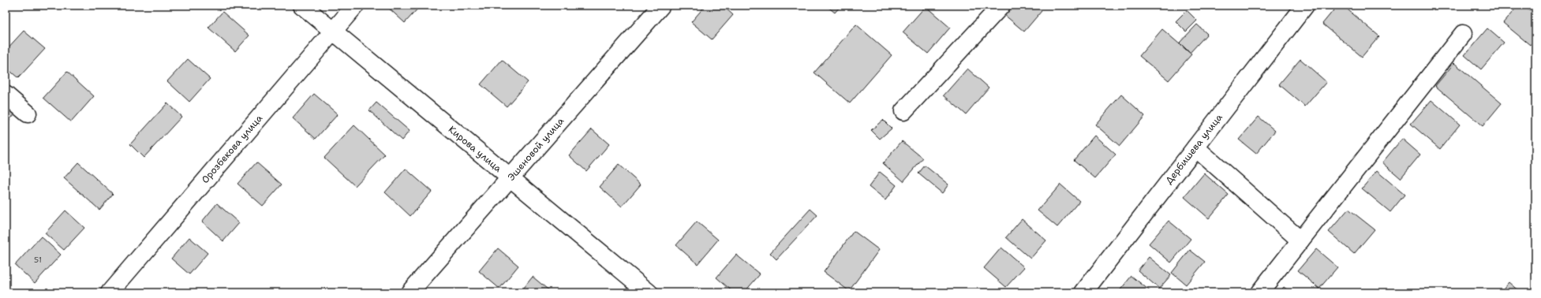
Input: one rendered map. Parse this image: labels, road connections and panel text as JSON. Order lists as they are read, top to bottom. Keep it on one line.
{"streets":{"street":["Орозбекова улица","Кирова улица","Эшеновой улица","Дербишева улица"]},"crossings":[["Орозбекова улица","Кирова улица"],["Кирова улица","Эшеновой улица"]],"house_numbers":["51"]}
